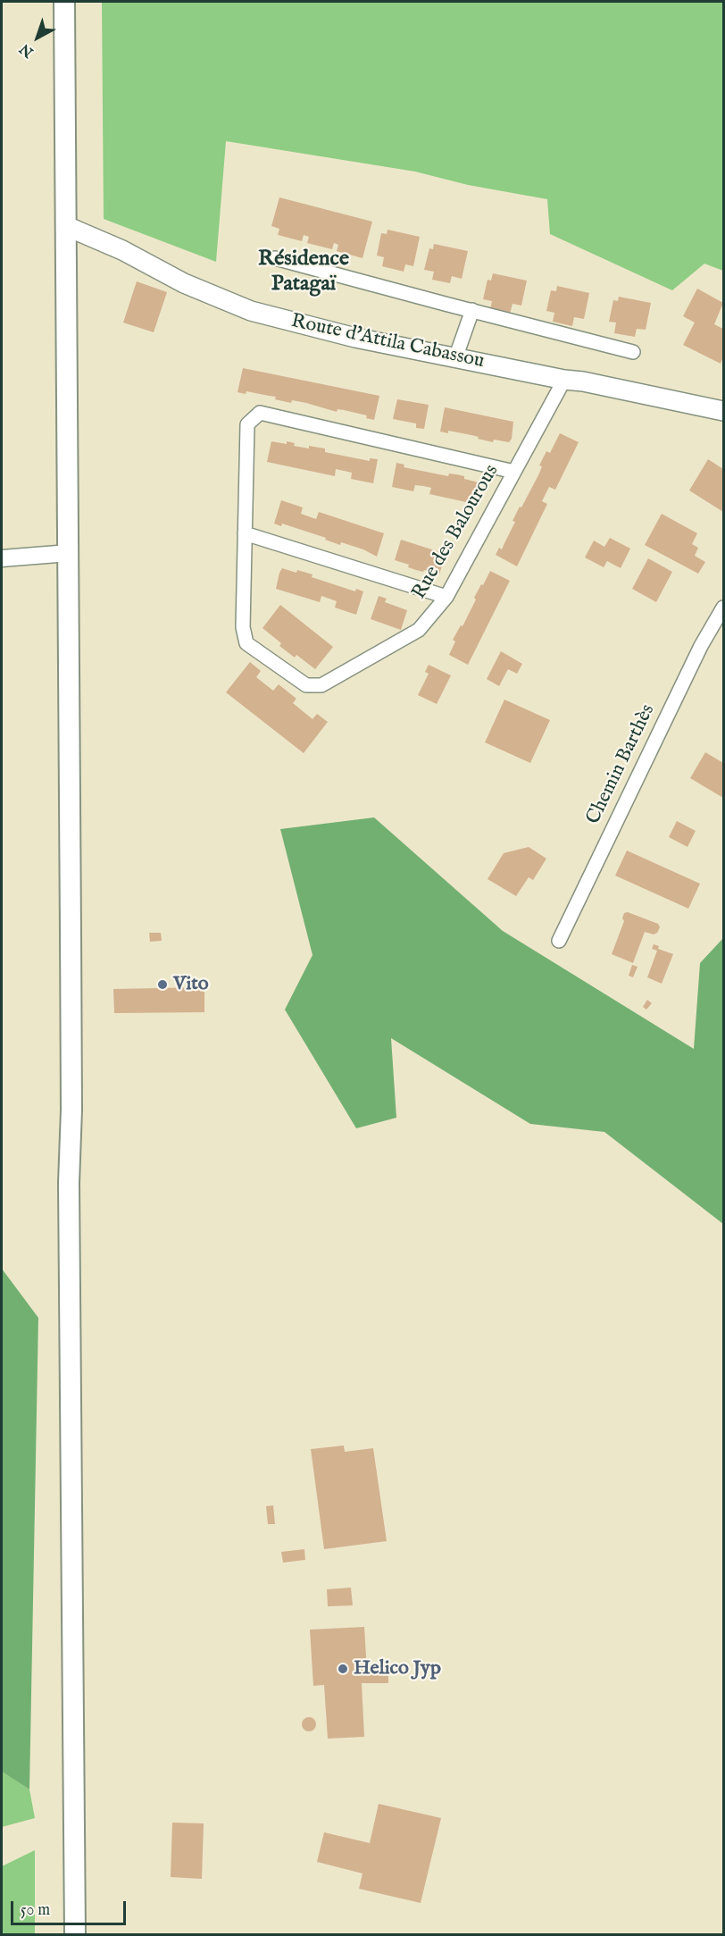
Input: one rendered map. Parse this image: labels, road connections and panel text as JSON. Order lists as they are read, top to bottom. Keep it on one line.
{"streets":{"main road":["Route d'Attila Cabassou"],"street":["Rue des Balourous","Chemin Barthès"]},"crossings":[["Route d'Attila Cabassou","Rue des Balourous"]],"districts":["Résidence Patagaï"],"places":["Vito","Helico Jyp"],"scale_bar":"50 m","north":"bottom left"}
